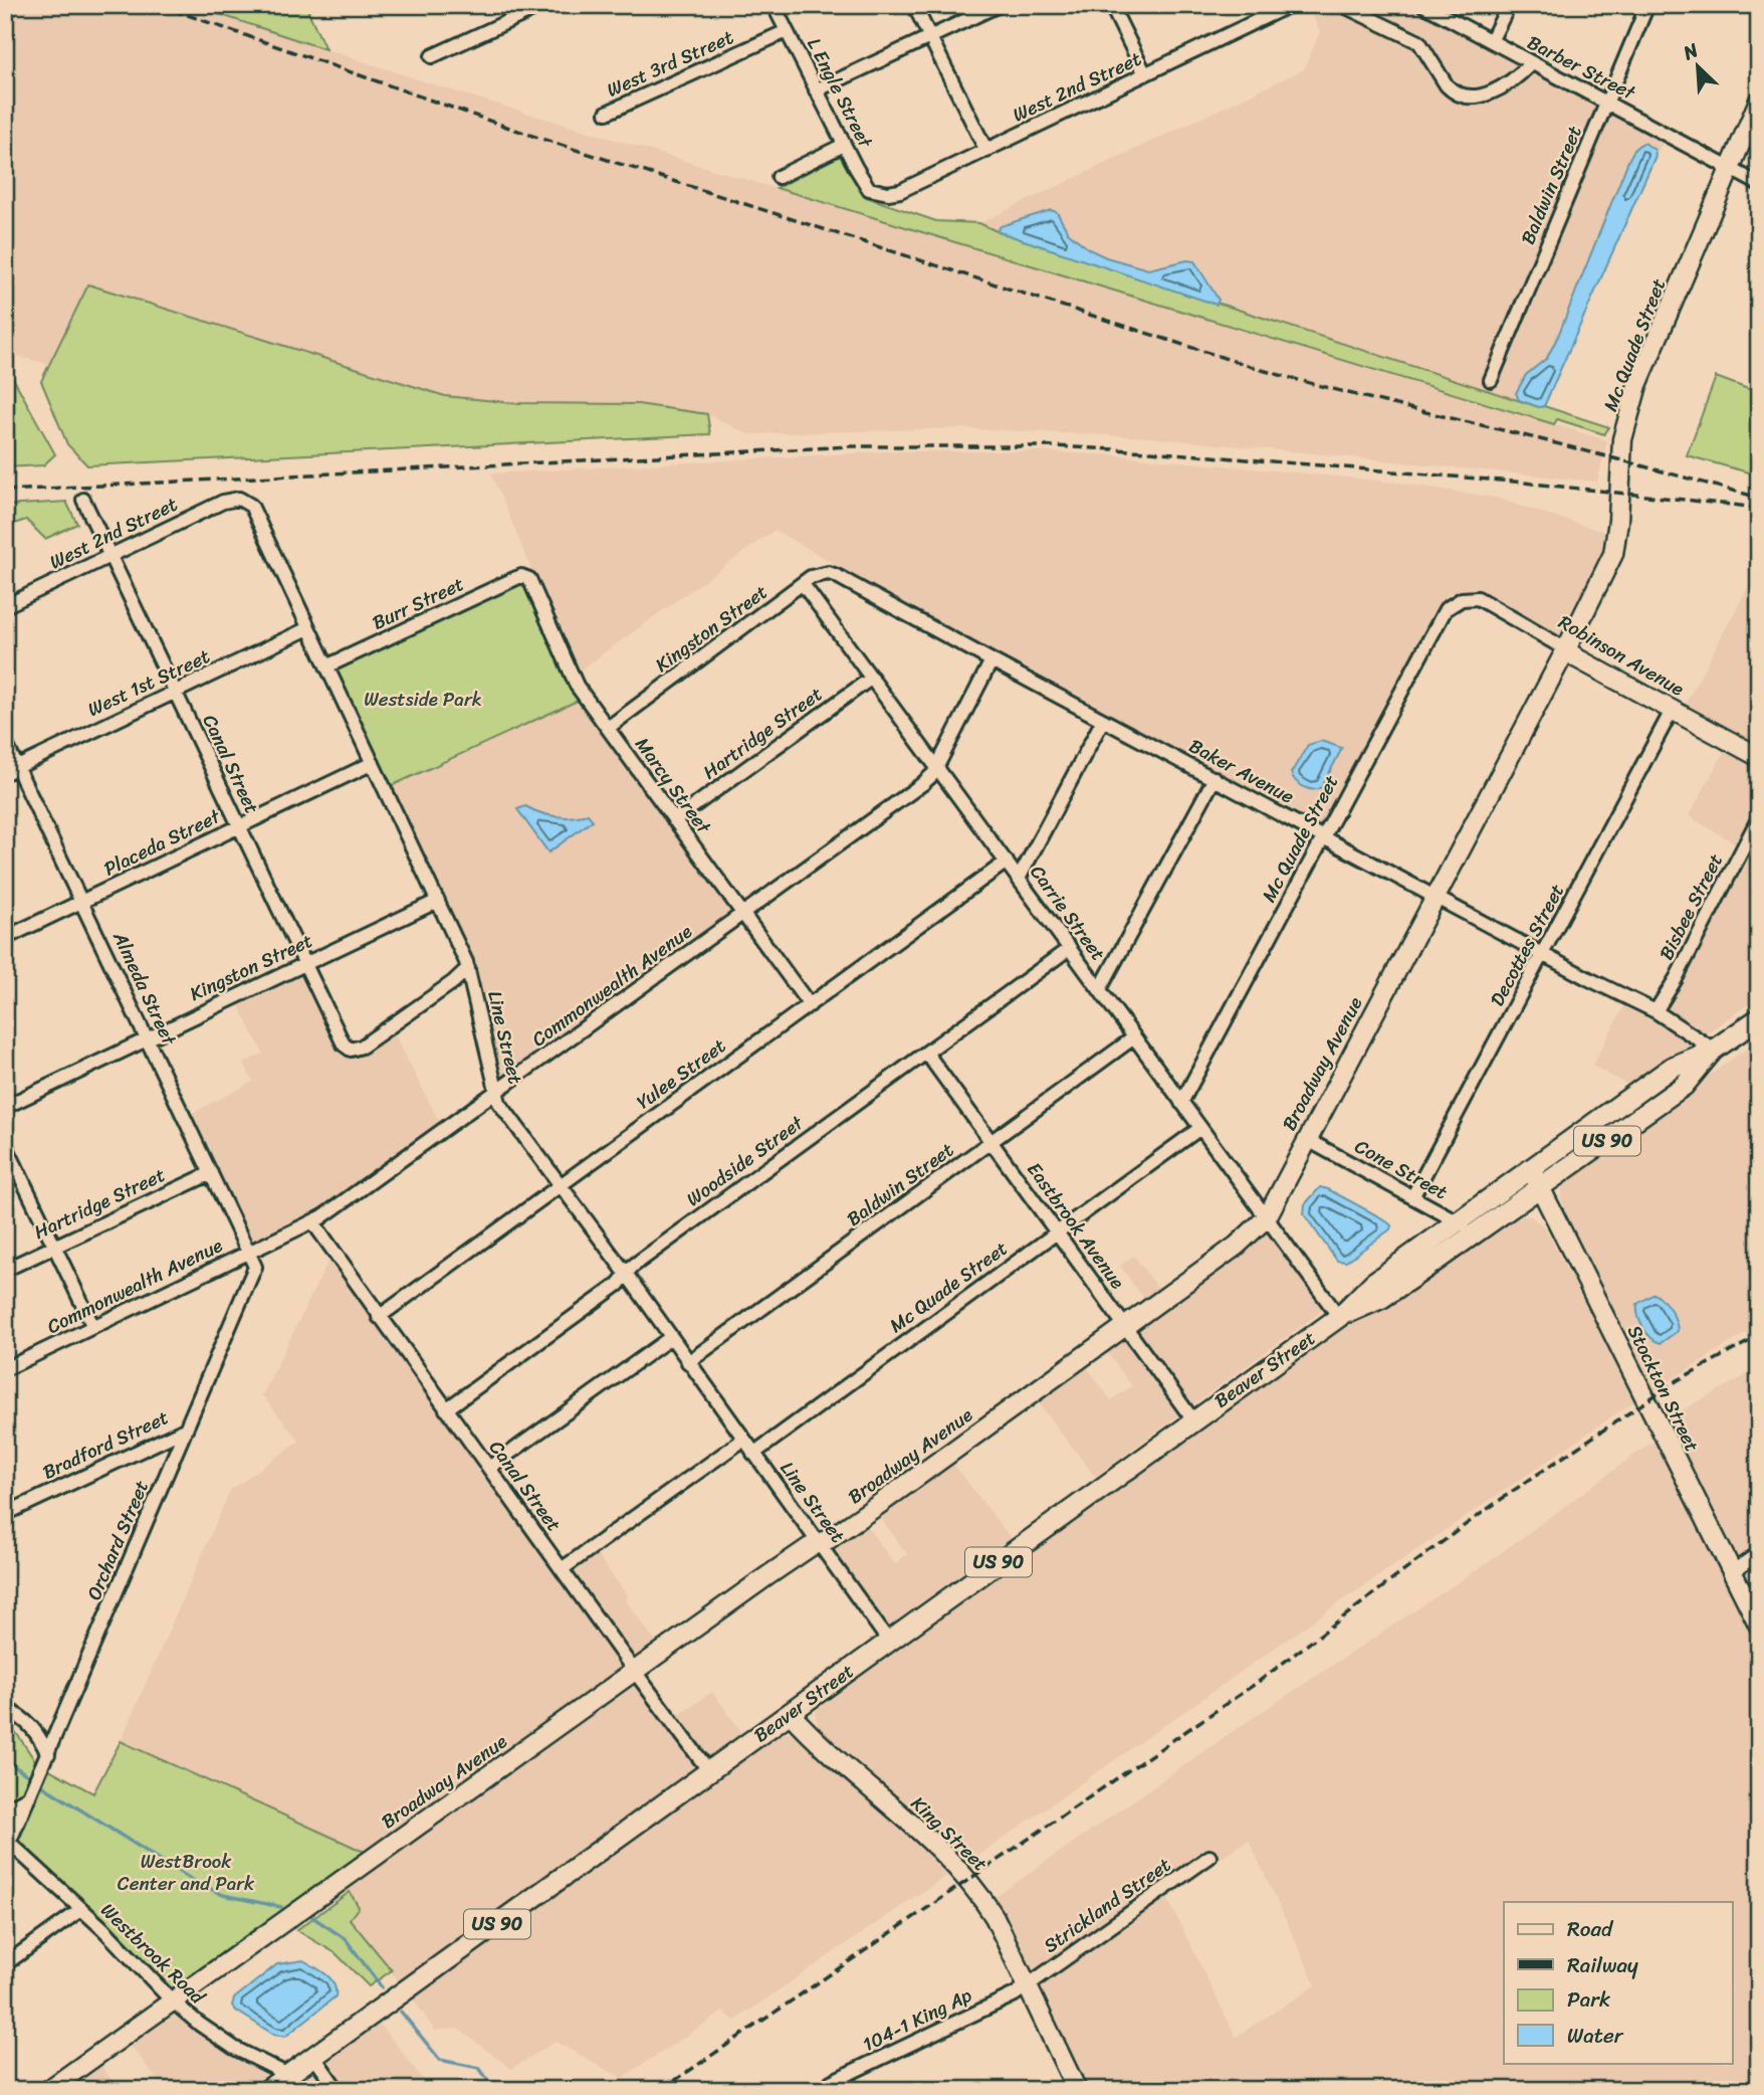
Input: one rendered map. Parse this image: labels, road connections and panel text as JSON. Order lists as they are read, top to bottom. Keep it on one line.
{"streets":{"main road":["US 90","Beaver Street"],"street":["West 3rd Street","Barber Street","West 2nd Street","L Engle Street","Baldwin Street","Mc Quade Street","Burr Street","Kingston Street","Robinson Avenue","West 1st Street","Hartridge Street","Canal Street","Baker Avenue","Marcy Street","Placeda Street","Bisbee Street","Carrie Street","Decottes Street","Commonwealth Avenue","Almeda Street","Line Street","Broadway Avenue","Yulee Street","Woodside Street","Cone Street","Eastbrook Avenue","Stockton Street","Bradford Street","Orchard Street","King Street","Strickland Street","Westbrook Road","104-1 King Ap"]},"crossings":[["West 3rd Street","L Engle Street"],["Barber Street","Baldwin Street"],["Barber Street","Mc Quade Street"],["West 2nd Street","L Engle Street"],["West 2nd Street","Canal Street"],["West 2nd Street","Line Street"],["Baldwin Street","Carrie Street"],["Baldwin Street","Line Street"],["Baldwin Street","Eastbrook Avenue"],["Mc Quade Street","Robinson Avenue"],["Mc Quade Street","Baker Avenue"],["Mc Quade Street","Carrie Street"],["Mc Quade Street","Line Street"],["Mc Quade Street","Broadway Avenue"],["Mc Quade Street","Eastbrook Avenue"],["Burr Street","Marcy Street"],["Burr Street","Line Street"],["Kingston Street","Canal Street"],["Kingston Street","Baker Avenue"],["Kingston Street","Marcy Street"],["Kingston Street","Carrie Street"],["Kingston Street","Almeda Street"],["Kingston Street","Line Street"],["Robinson Avenue","Decottes Street"],["Robinson Avenue","Broadway Avenue"],["West 1st Street","Canal Street"],["West 1st Street","Almeda Street"],["West 1st Street","Line Street"],["Hartridge Street","Marcy Street"],["Hartridge Street","Carrie Street"],["Hartridge Street","Almeda Street"],["Canal Street","Placeda Street"],["Canal Street","Commonwealth Avenue"],["Canal Street","Line Street"],["Canal Street","Broadway Avenue"],["Canal Street","Yulee Street"],["Canal Street","Woodside Street"],["Canal Street","Beaver Street"],["Baker Avenue","Bisbee Street"],["Baker Avenue","Carrie Street"],["Baker Avenue","Decottes Street"],["Baker Avenue","Commonwealth Avenue"],["Baker Avenue","Broadway Avenue"],["Baker Avenue","Beaver Street"],["Marcy Street","Commonwealth Avenue"],["Marcy Street","Yulee Street"],["Placeda Street","Almeda Street"],["Placeda Street","Line Street"],["Carrie Street","Commonwealth Avenue"],["Carrie Street","Broadway Avenue"],["Carrie Street","Yulee Street"],["Carrie Street","Woodside Street"],["Carrie Street","Beaver Street"],["Decottes Street","Cone Street"],["Commonwealth Avenue","Almeda Street"],["Commonwealth Avenue","Line Street"],["Commonwealth Avenue","Orchard Street"],["Almeda Street","Orchard Street"],["Line Street","Broadway Avenue"],["Line Street","Yulee Street"],["Line Street","Woodside Street"],["Line Street","Beaver Street"],["Broadway Avenue","Cone Street"],["Broadway Avenue","Eastbrook Avenue"],["Broadway Avenue","Westbrook Road"],["Woodside Street","Eastbrook Avenue"],["Cone Street","Beaver Street"],["Eastbrook Avenue","Beaver Street"],["Beaver Street","Stockton Street"],["Beaver Street","King Street"],["Beaver Street","Westbrook Road"],["Bradford Street","Orchard Street"],["Orchard Street","Westbrook Road"],["King Street","Strickland Street"],["King Street","104-1 King Ap"],["Strickland Street","104-1 King Ap"]],"parks":["Westside Park","WestBrook Center and Park"],"legend":["Road","Railway","Park","Water"],"north":"top left"}
